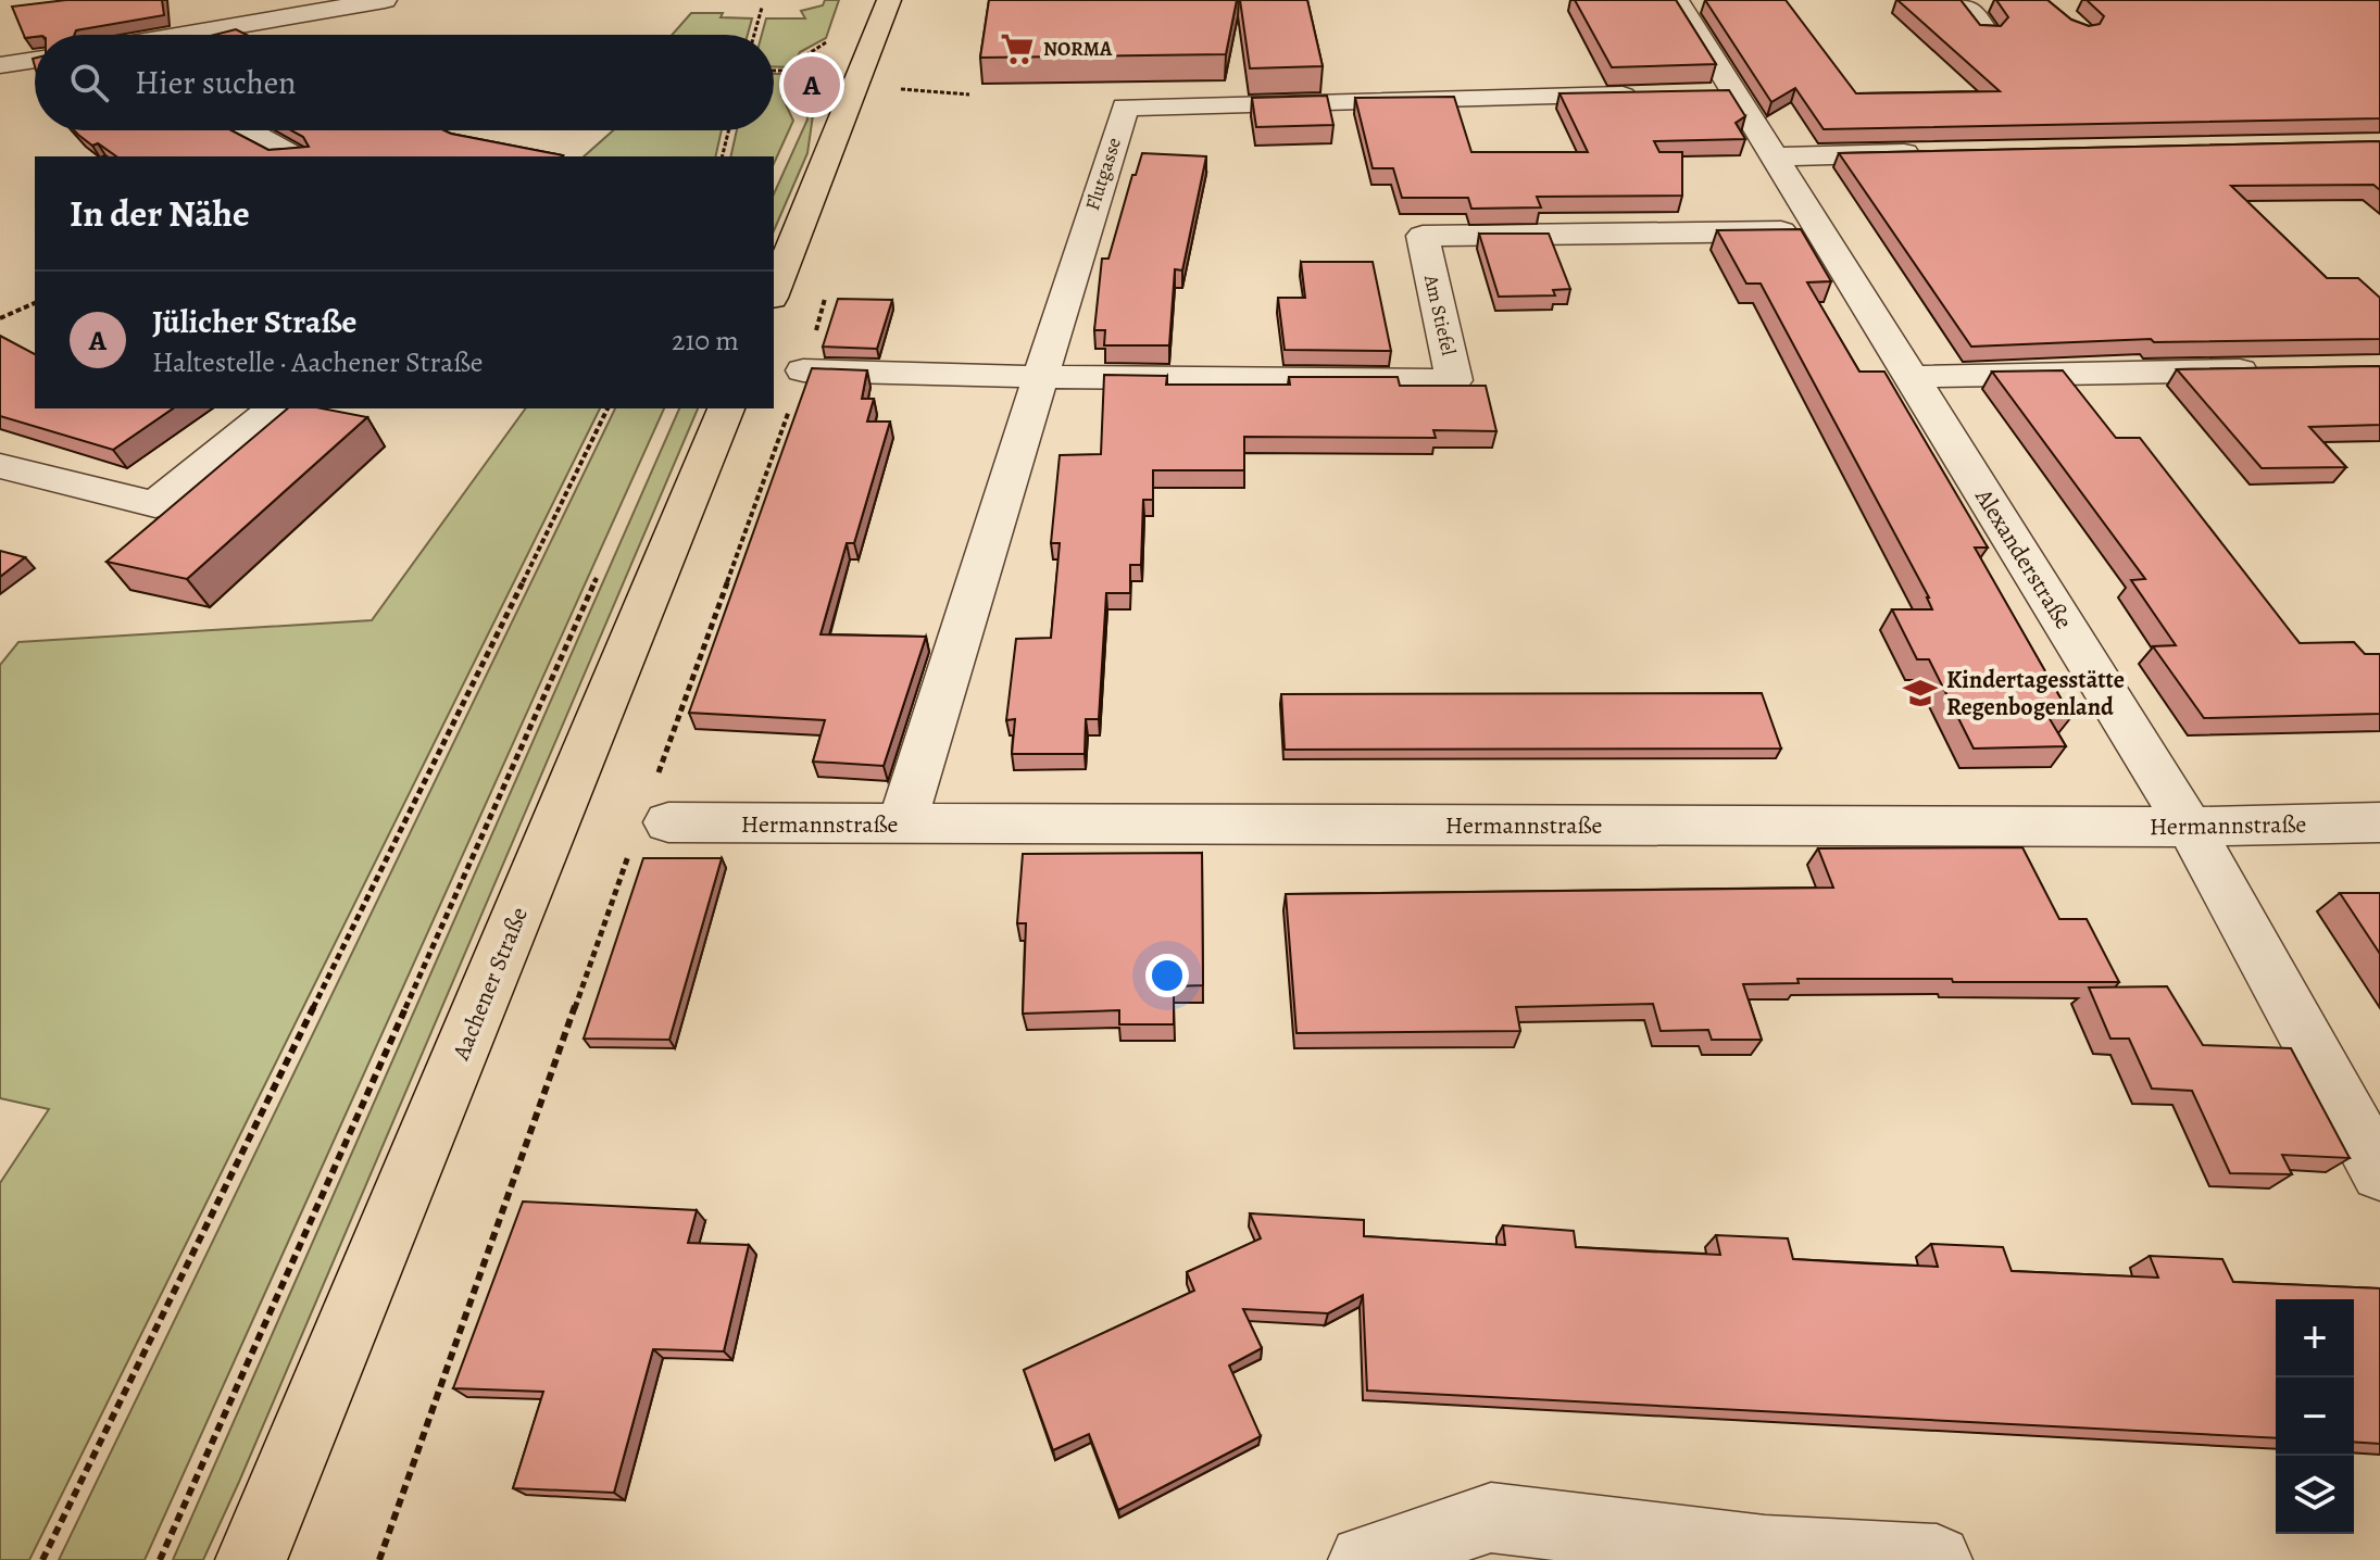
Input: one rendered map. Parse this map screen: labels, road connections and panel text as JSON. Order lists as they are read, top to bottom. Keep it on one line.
{"streets":{"main road":["Aachener Straße"],"street":["Flutgasse","Am Stiefel","Alexanderstraße","Hermannstraße"]},"crossings":[["Flutgasse","Am Stiefel"],["Flutgasse","Hermannstraße"],["Am Stiefel","Alexanderstraße"],["Alexanderstraße","Hermannstraße"]],"places":{"supermarket":["NORMA"],"school or university":["Kindertagesstätte Regenbogenland"]},"page":{"search":"Hier suchen","pins":"A","heading":"In der Nähe","list":[{"mark":"A","name":"Jülicher Straße","note":"Haltestelle · Aachener Straße","value":"210 m"}],"map_buttons":["+","−"]}}
